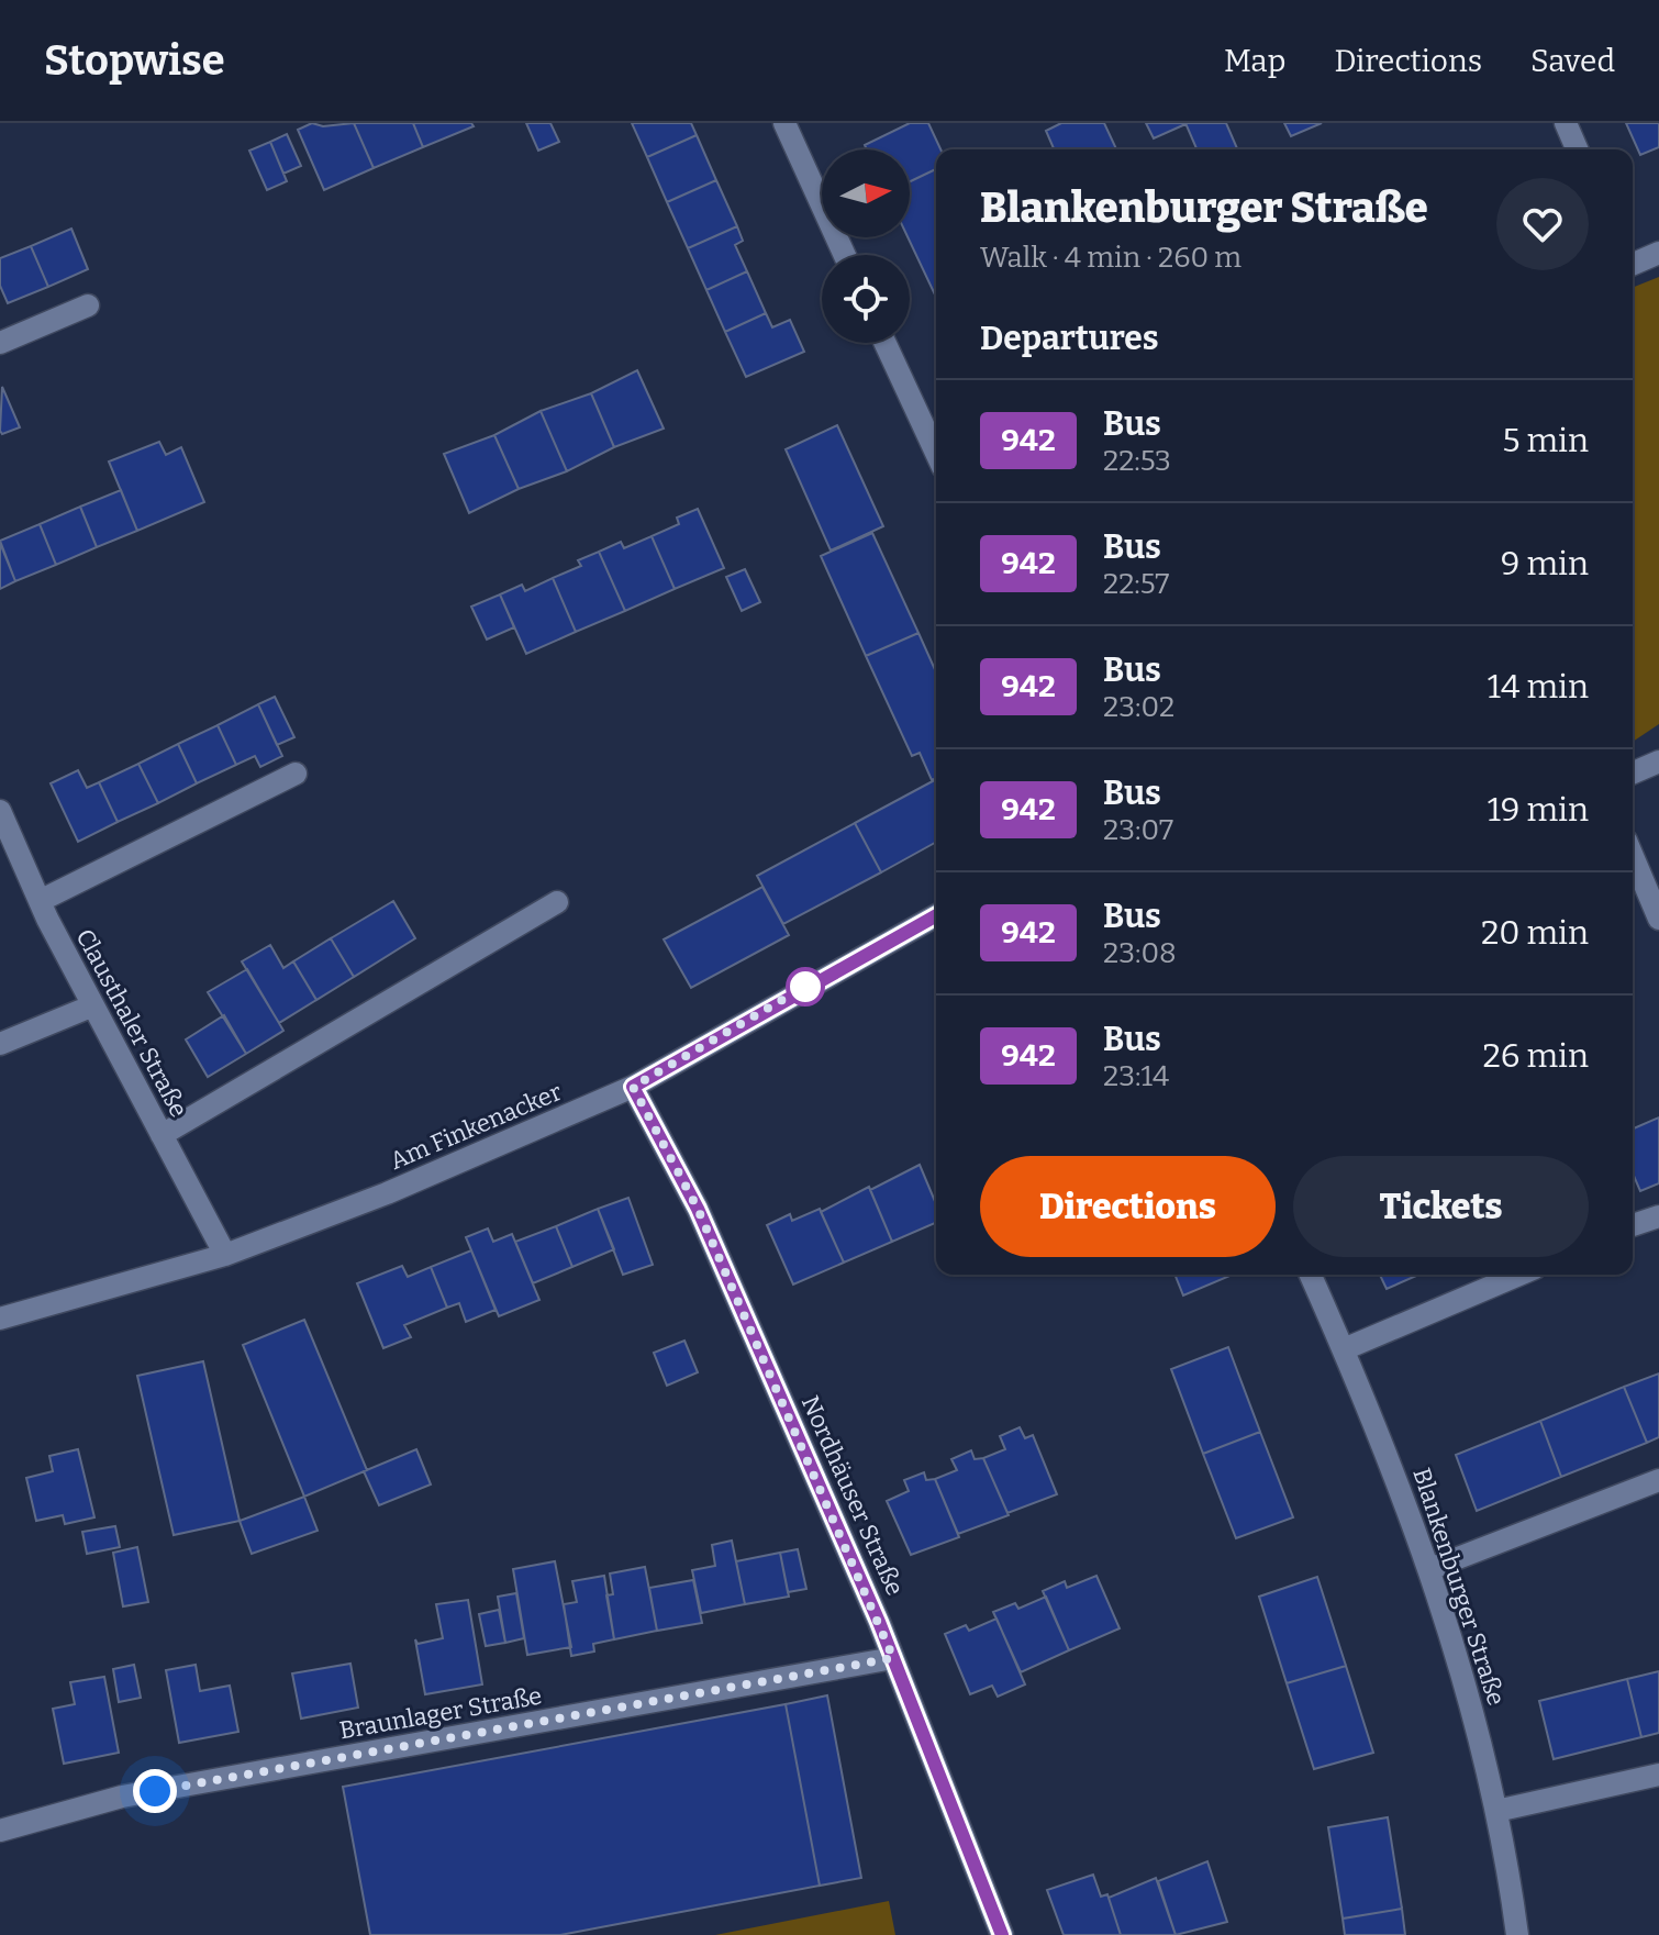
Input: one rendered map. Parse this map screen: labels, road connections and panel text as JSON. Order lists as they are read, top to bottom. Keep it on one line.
{"streets":{"street":["Clausthaler Straße","Am Finkenacker","Nordhäuser Straße","Blankenburger Straße","Braunlager Straße"]},"crossings":[["Clausthaler Straße","Am Finkenacker"],["Am Finkenacker","Nordhäuser Straße"],["Nordhäuser Straße","Braunlager Straße"]],"lines":["bus line 942"],"north":"right","page":{"header":"Stopwise","nav":["Map","Directions","Saved"],"heading":[["Blankenburger Straße","Walk · 4 min · 260 m"],"Departures"],"list":[{"mark":"942","name":"Bus","note":"22:53","value":"5 min"},{"mark":"942","name":"Bus","note":"22:57","value":"9 min"},{"mark":"942","name":"Bus","note":"23:02","value":"14 min"},{"mark":"942","name":"Bus","note":"23:07","value":"19 min"},{"mark":"942","name":"Bus","note":"23:08","value":"20 min"},{"mark":"942","name":"Bus","note":"23:14","value":"26 min"}],"buttons":["Directions","Tickets"]}}
